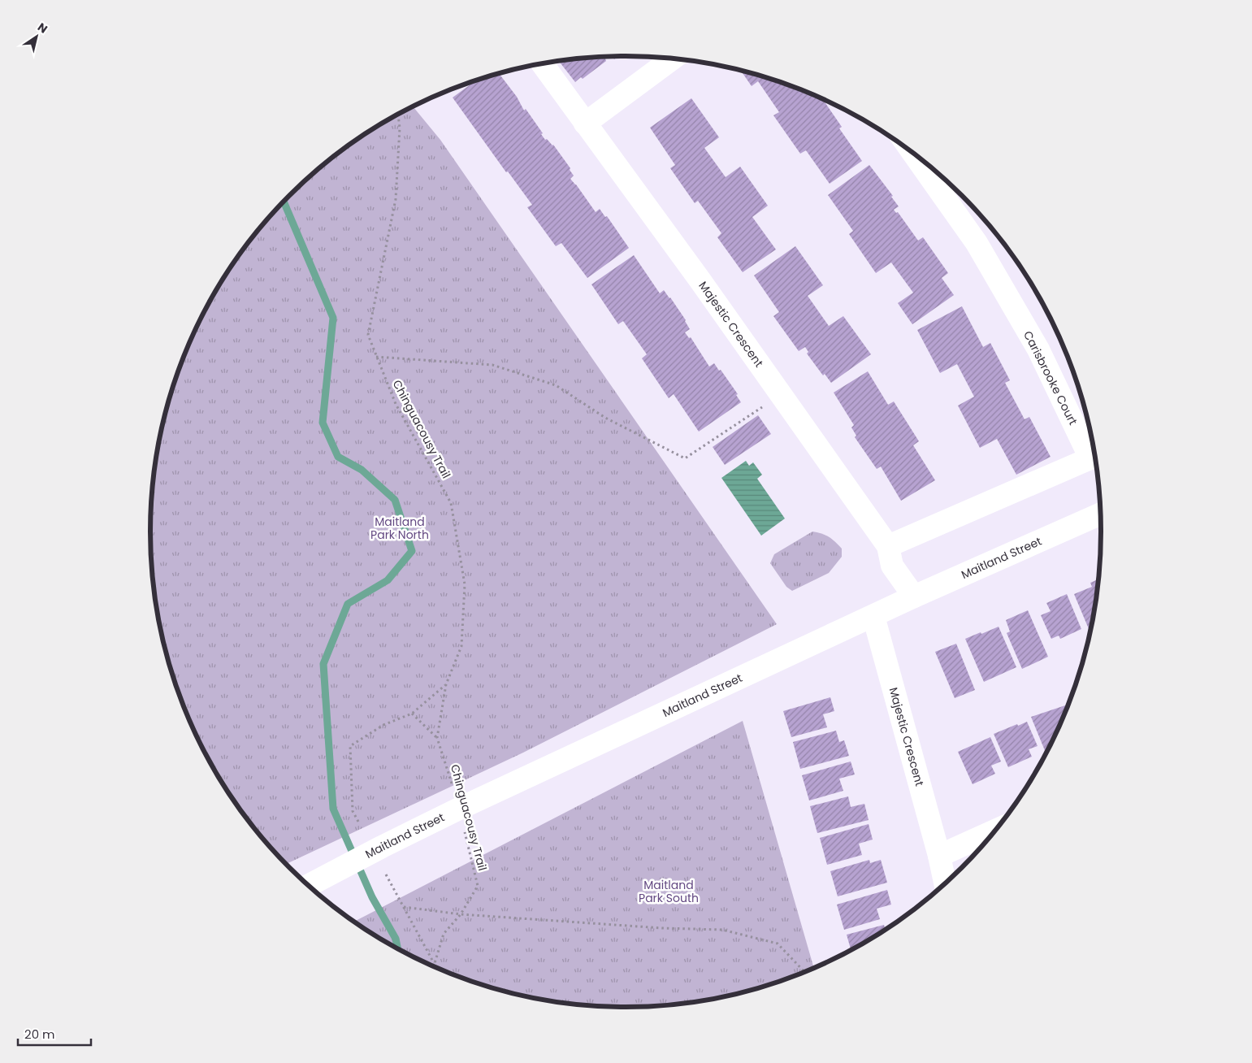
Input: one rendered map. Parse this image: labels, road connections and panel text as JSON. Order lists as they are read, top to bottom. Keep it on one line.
{"streets":{"street":["Majestic Crescent","Carisbrooke Court","Maitland Street"],"path":["Chinguacousy Trail"]},"crossings":[["Majestic Crescent","Carisbrooke Court"],["Majestic Crescent","Maitland Street"],["Chinguacousy Trail","Maitland Street"]],"parks":["Maitland Park North","Maitland Park South"],"scale_bar":"20 m","north":"top right"}
